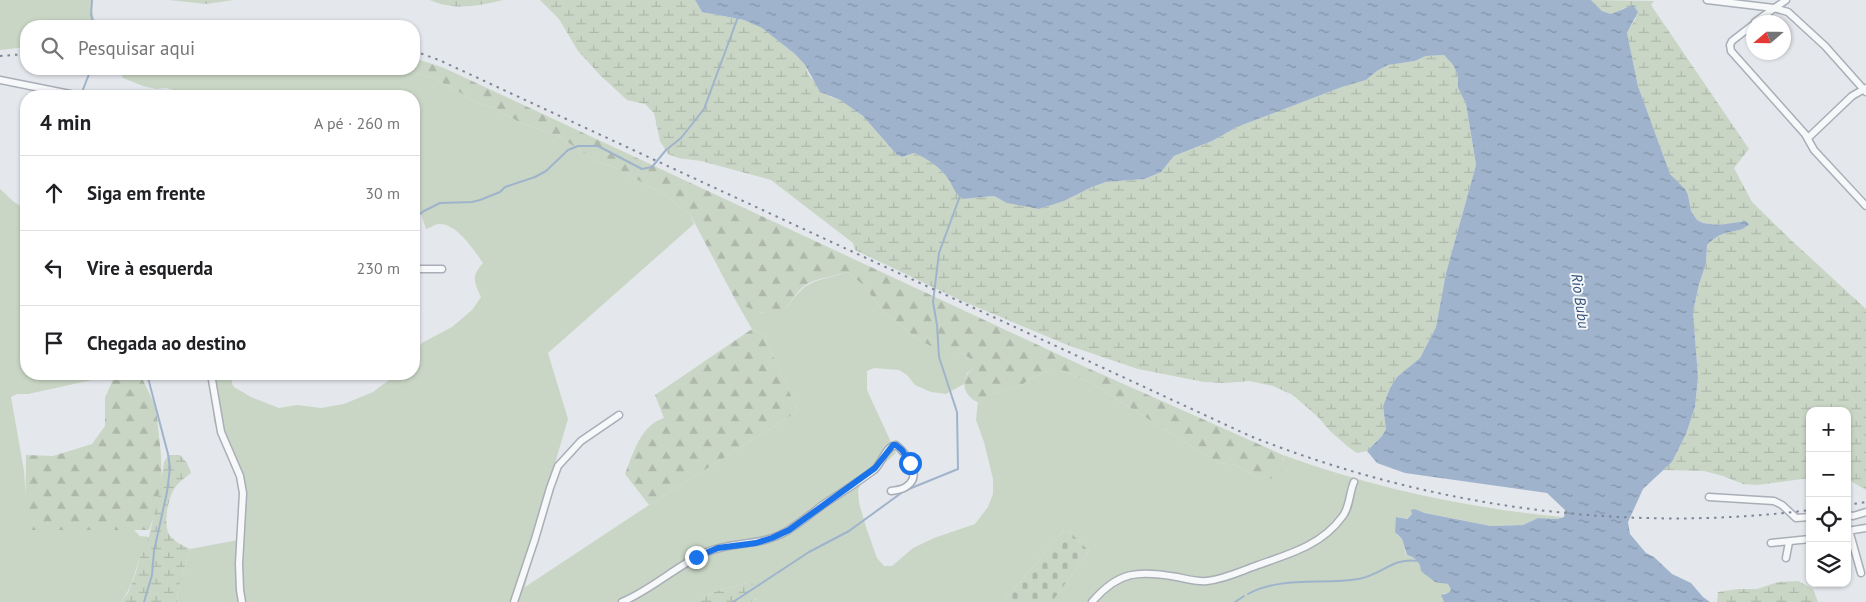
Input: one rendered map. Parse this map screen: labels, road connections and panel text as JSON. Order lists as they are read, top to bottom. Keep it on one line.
{"water":["Rio Bubu"],"north":"left","page":{"search":"Pesquisar aqui","heading":["4 min","A pé · 260 m"],"list":[["Siga em frente","30 m"],["Vire à esquerda","230 m"],"Chegada ao destino"],"map_buttons":["+","−"]}}
